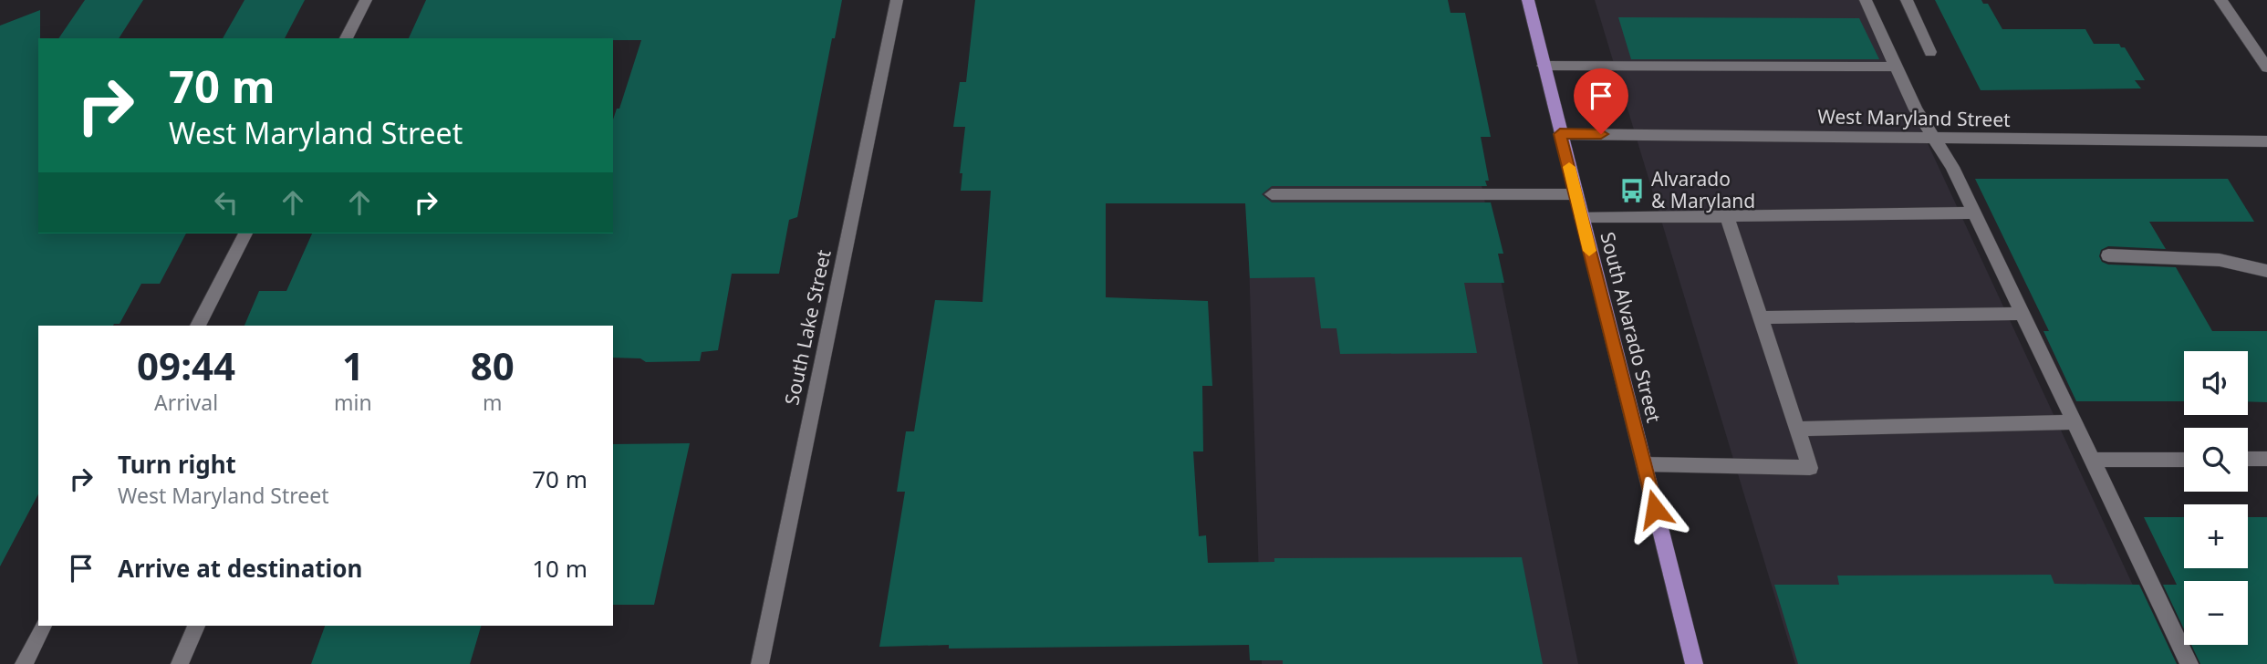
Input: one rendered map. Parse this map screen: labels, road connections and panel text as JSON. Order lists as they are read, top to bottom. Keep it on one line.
{"streets":{"main road":["South Alvarado Street"],"street":["West Maryland Street","South Lake Street"]},"crossings":[["West Maryland Street","South Alvarado Street"]],"places":{"bus stop":["Alvarado & Maryland"]},"page":{"turn":["70 m","West Maryland Street"],"eta":["09:44","Arrival","1","min","80","m"],"map_buttons":["+","−"],"list":[{"name":"Turn right","note":"West Maryland Street","value":"70 m"},{"name":"Arrive at destination","value":"10 m"}]}}
